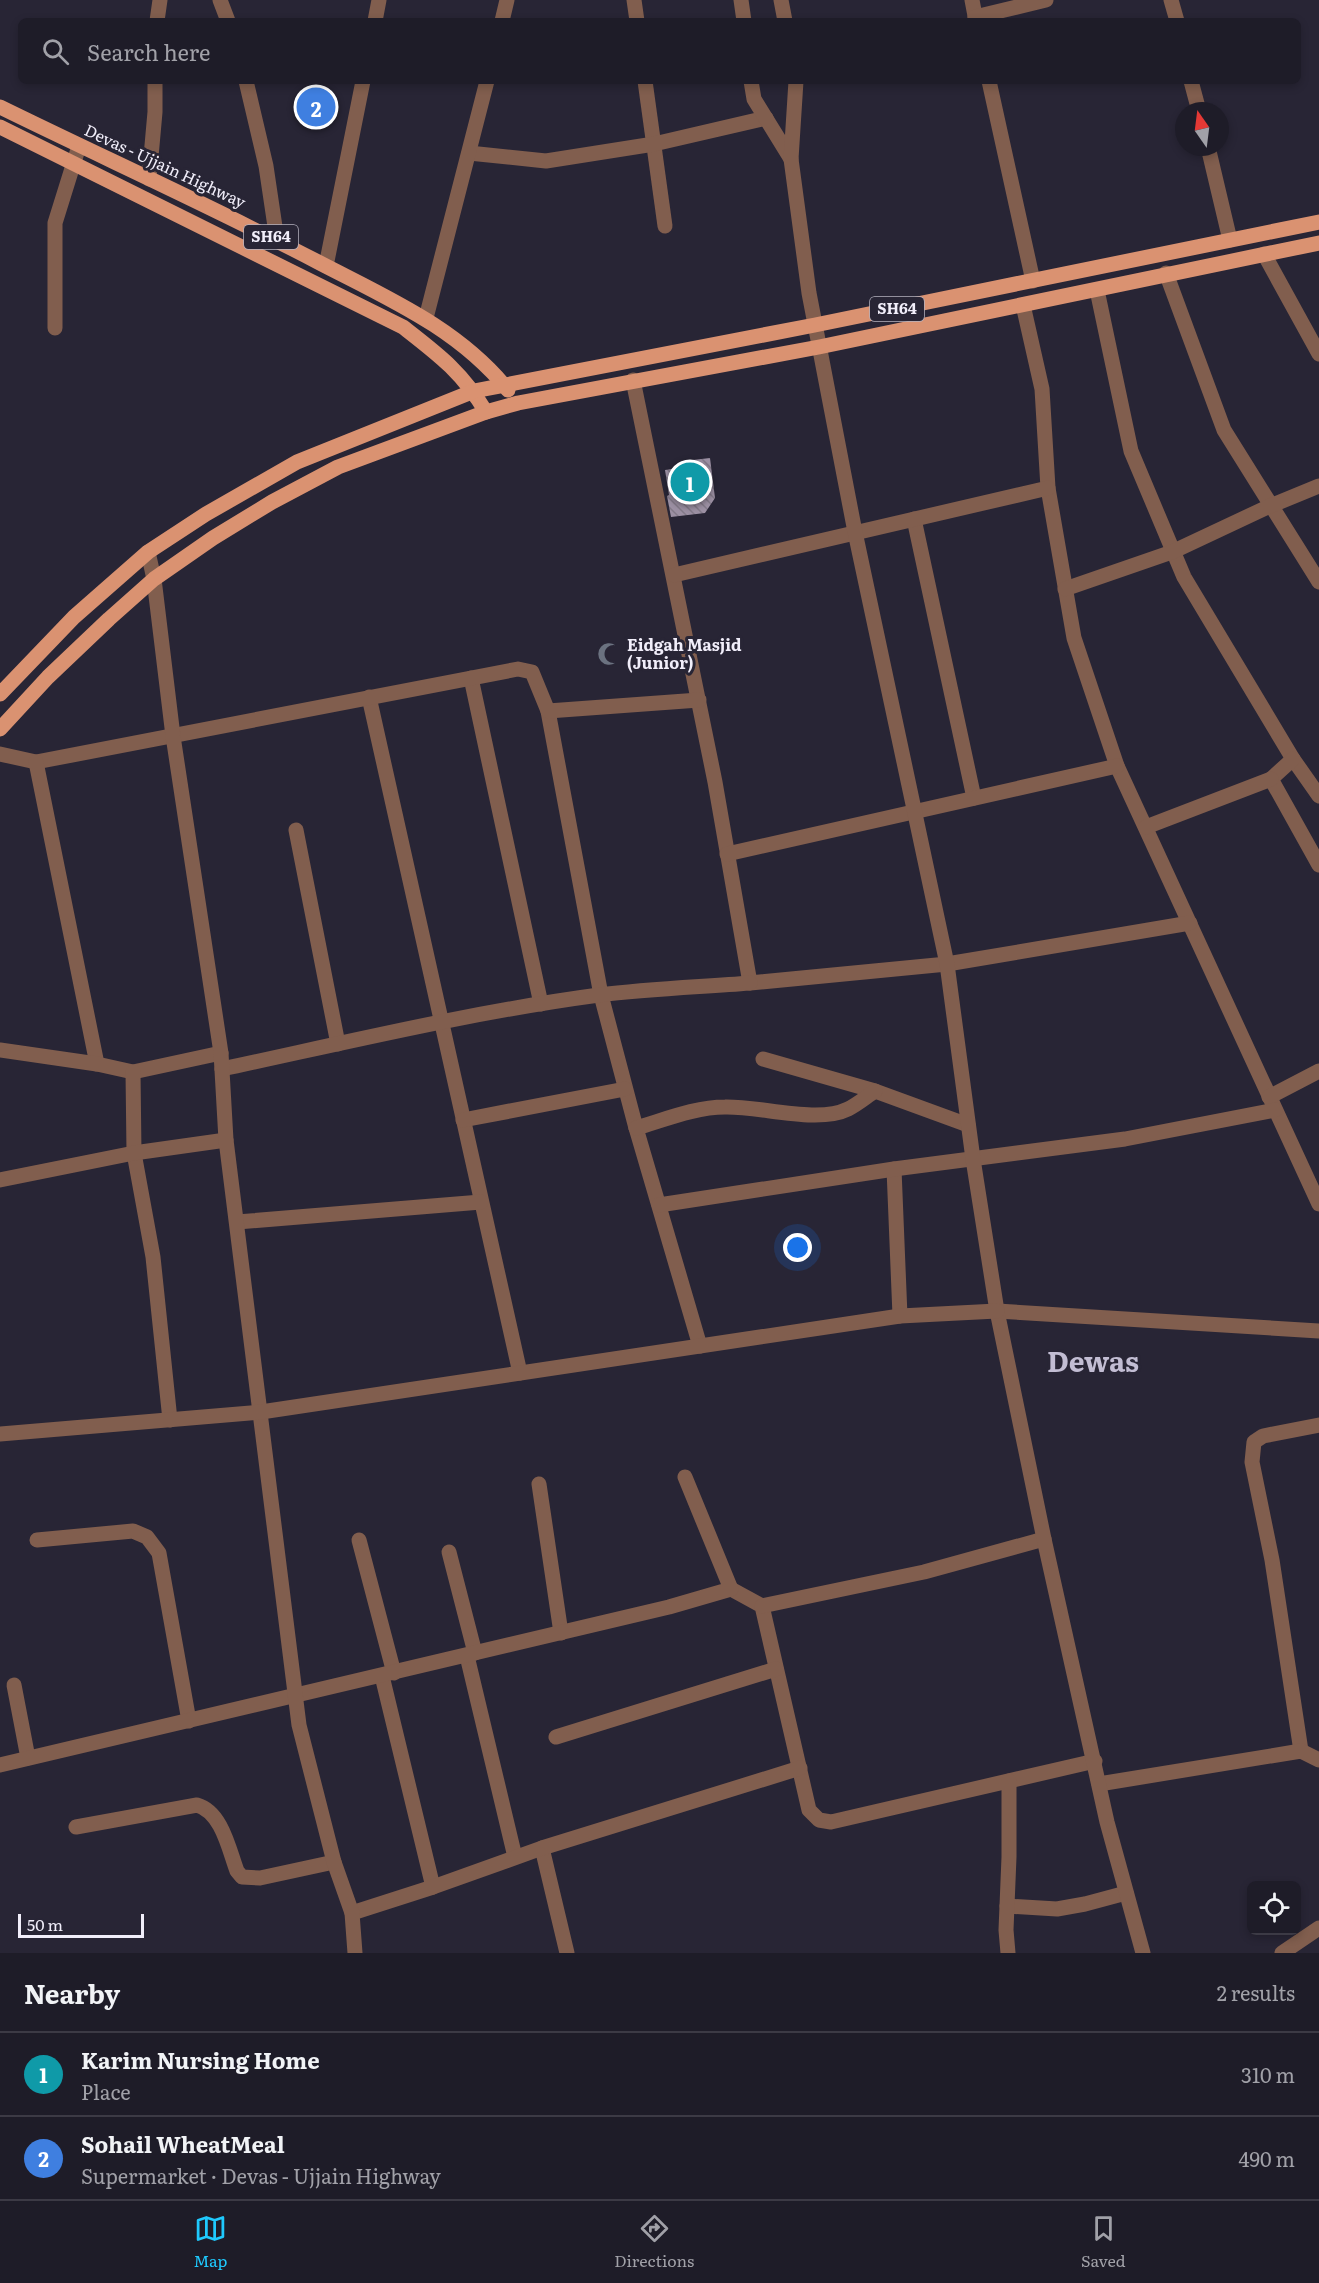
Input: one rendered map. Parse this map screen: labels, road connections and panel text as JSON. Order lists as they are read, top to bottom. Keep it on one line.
{"streets":{"main road":["Devas - Ujjain Highway","SH64"]},"crossings":[["Devas - Ujjain Highway","SH64"]],"districts":["Dewas"],"places":{"mosque":["Eidgah Masjid (Junior)"]},"scale_bar":"50 m","north":"top","page":{"search":"Search here","pins":["2","1"],"scale":"50 m","heading":["Nearby","2 results"],"list":[{"mark":"1","name":"Karim Nursing Home","note":"Place","value":"310 m"},{"mark":"2","name":"Sohail WheatMeal","note":"Supermarket · Devas - Ujjain Highway","value":"490 m"}],"nav":["Map","Directions","Saved"]}}
